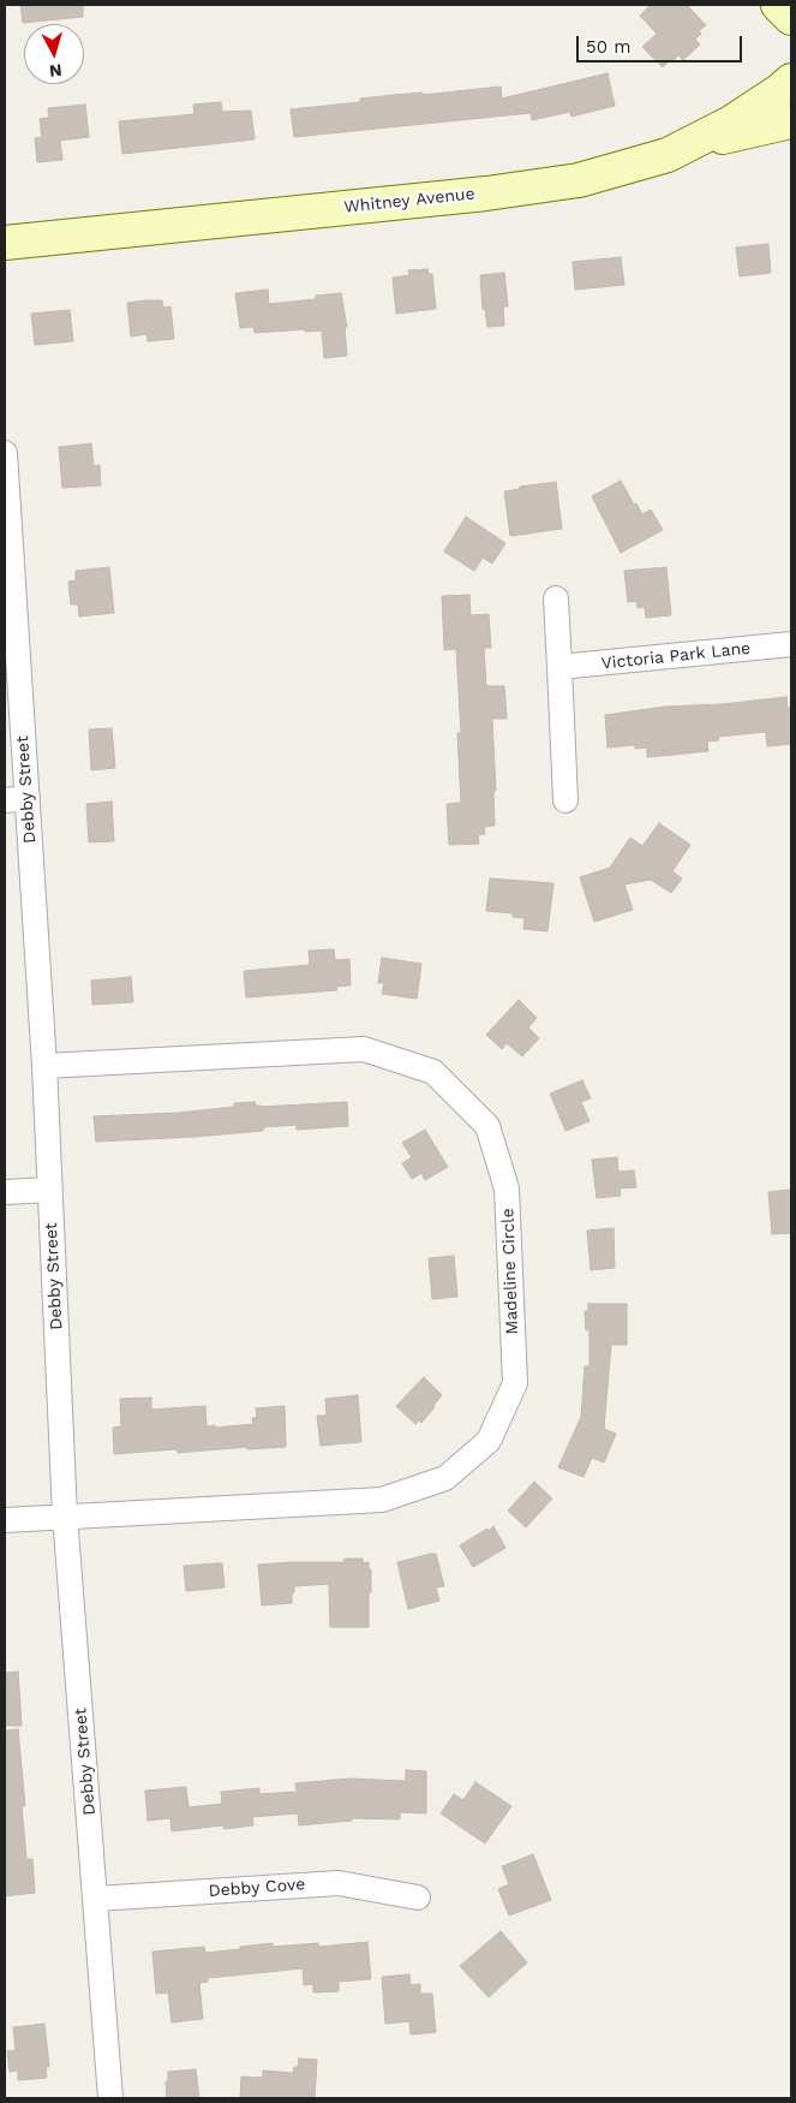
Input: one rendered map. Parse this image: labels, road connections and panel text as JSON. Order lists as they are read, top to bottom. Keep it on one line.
{"streets":{"main road":["Whitney Avenue"],"street":["Victoria Park Lane","Debby Street","Madeline Circle","Debby Cove"]},"crossings":[["Debby Street","Madeline Circle"],["Debby Street","Debby Cove"]],"scale_bar":"50 m","north":"bottom"}
